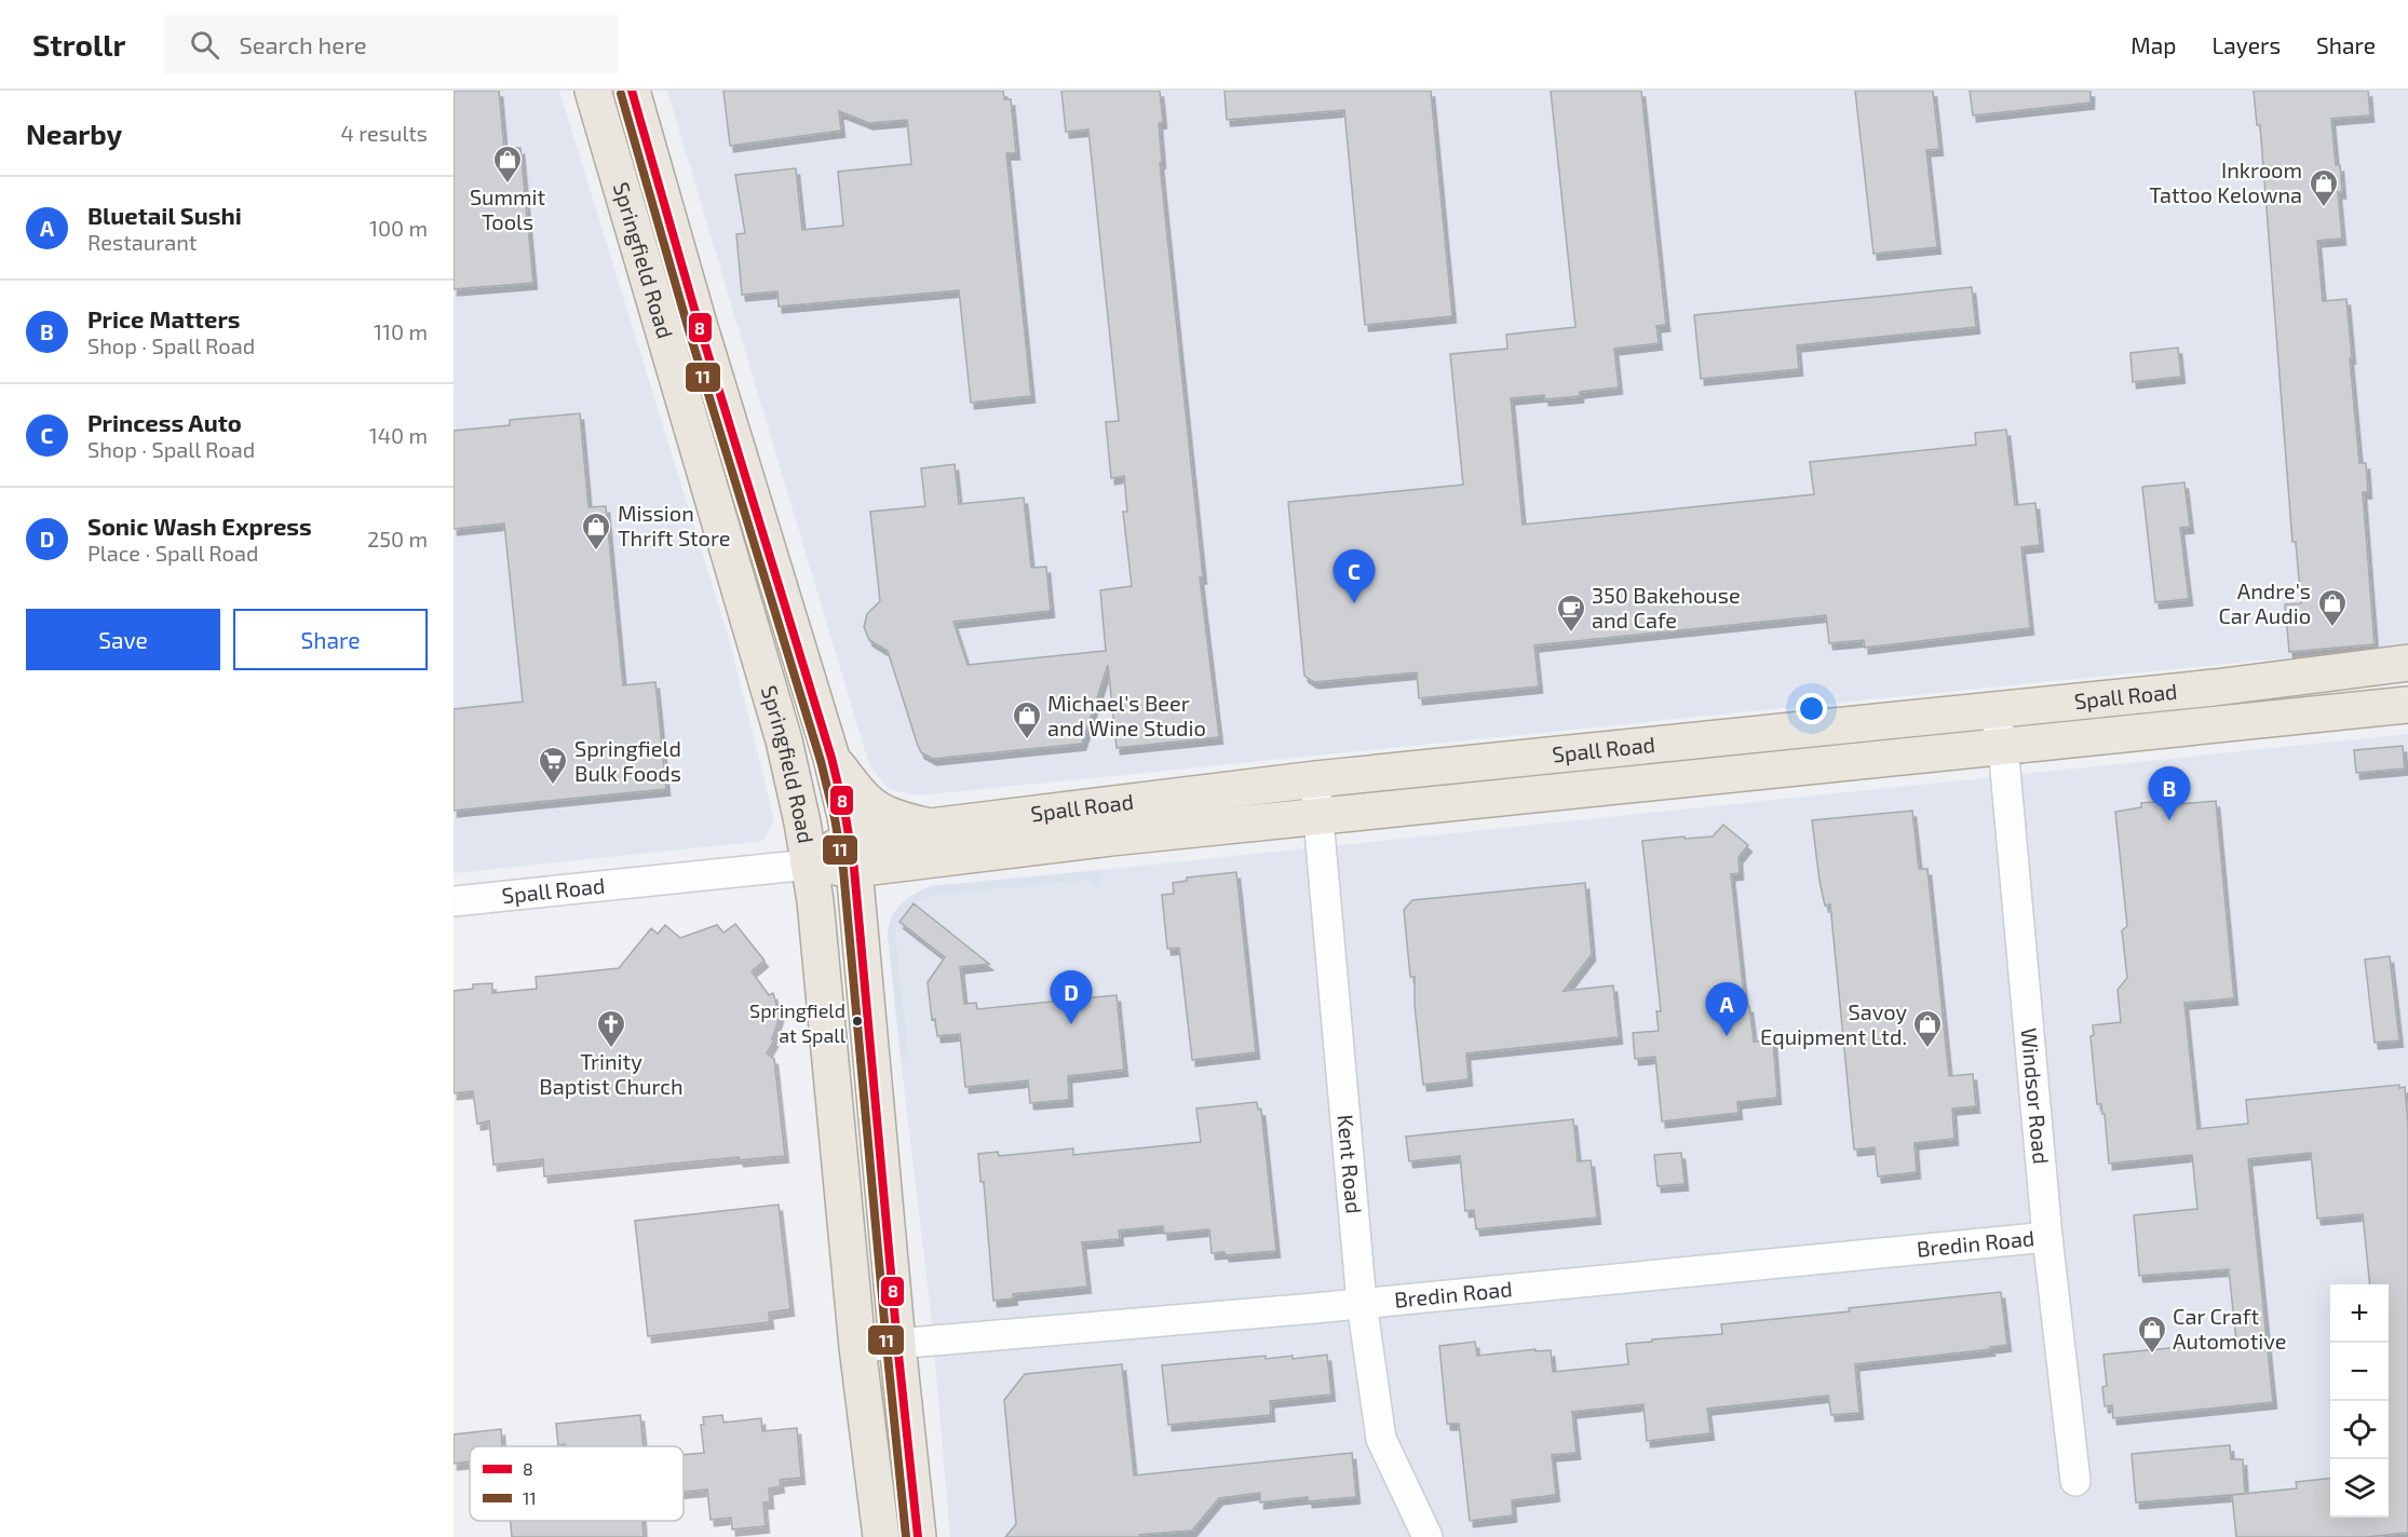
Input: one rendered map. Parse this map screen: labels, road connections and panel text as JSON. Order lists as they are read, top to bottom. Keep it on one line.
{"streets":{"main road":["Springfield Road","Spall Road"],"street":["Windsor Road","Kent Road","Bredin Road"]},"crossings":[["Springfield Road","Spall Road"],["Springfield Road","Bredin Road"],["Spall Road","Windsor Road"],["Spall Road","Kent Road"],["Windsor Road","Bredin Road"],["Kent Road","Bredin Road"]],"places":{"shop":["Summit Tools","Inkroom Tattoo Kelowna","Mission Thrift Store","Andre's Car Audio","Michael's Beer and Wine Studio","Savoy Equipment Ltd.","Car Craft Automotive"],"cafe":["350 Bakehouse and Cafe"],"supermarket":["Springfield Bulk Foods"],"other":["Springfield at Spall"],"church":["Trinity Baptist Church"]},"lines":["transit line 8","transit line 11"],"legend":["8","11"],"page":{"header":"Strollr","search":"Search here","nav":["Map","Layers","Share"],"heading":["Nearby","4 results"],"list":[{"mark":"A","name":"Bluetail Sushi","note":"Restaurant","value":"100 m"},{"mark":"B","name":"Price Matters","note":"Shop · Spall Road","value":"110 m"},{"mark":"C","name":"Princess Auto","note":"Shop · Spall Road","value":"140 m"},{"mark":"D","name":"Sonic Wash Express","note":"Place · Spall Road","value":"250 m"}],"pins":["C","B","D","A"],"buttons":["Save","Share"],"map_buttons":["+","−"]}}
